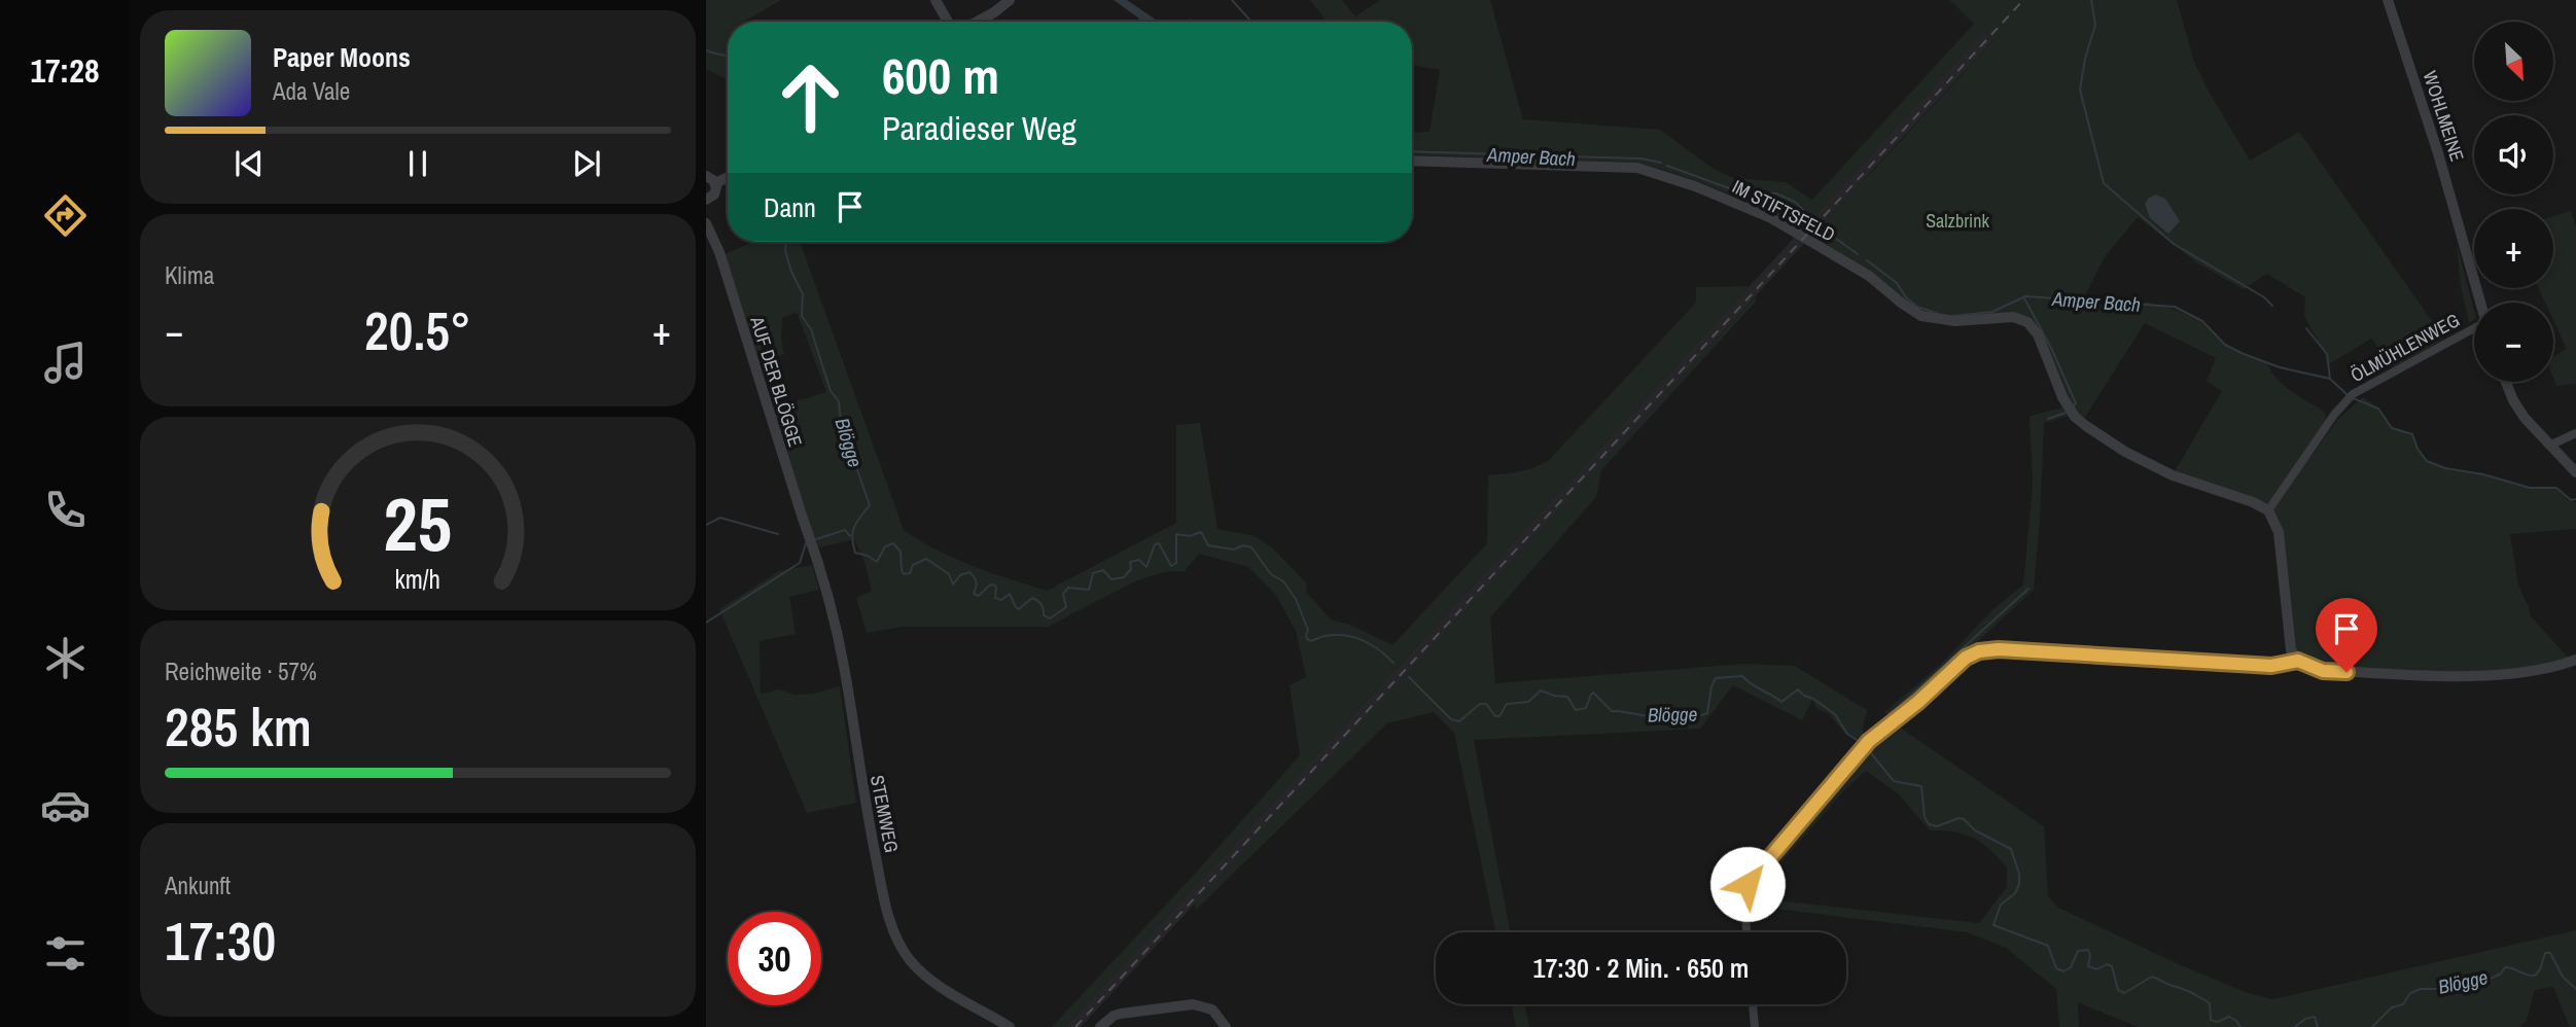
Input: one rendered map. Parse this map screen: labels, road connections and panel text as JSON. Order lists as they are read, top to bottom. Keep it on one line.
{"streets":{"street":["WOHLMEINE","IM STIFTSFELD","ÖLMÜHLENWEG","AUF DER BLÖGGE","STEMWEG"]},"crossings":[["IM STIFTSFELD","ÖLMÜHLENWEG"],["AUF DER BLÖGGE","STEMWEG"]],"water":["Amper Bach","Blögge"],"parks":["Salzbrink"],"north":"bottom right","page":{"tabs":"17:28","map_buttons":["+","−"],"turn":["600 m","Paradieser Weg"],"song":["Paper Moons","Ada Vale"],"then":"Dann","tile":["Klima",["Reichweite · 57%","285 km"],["Ankunft","17:30"]],"heat":["−","20.5°","+"],"limit":"30","trip":"17:30 · 2 Min. · 650 m","gauge":["25","km/h"]}}
